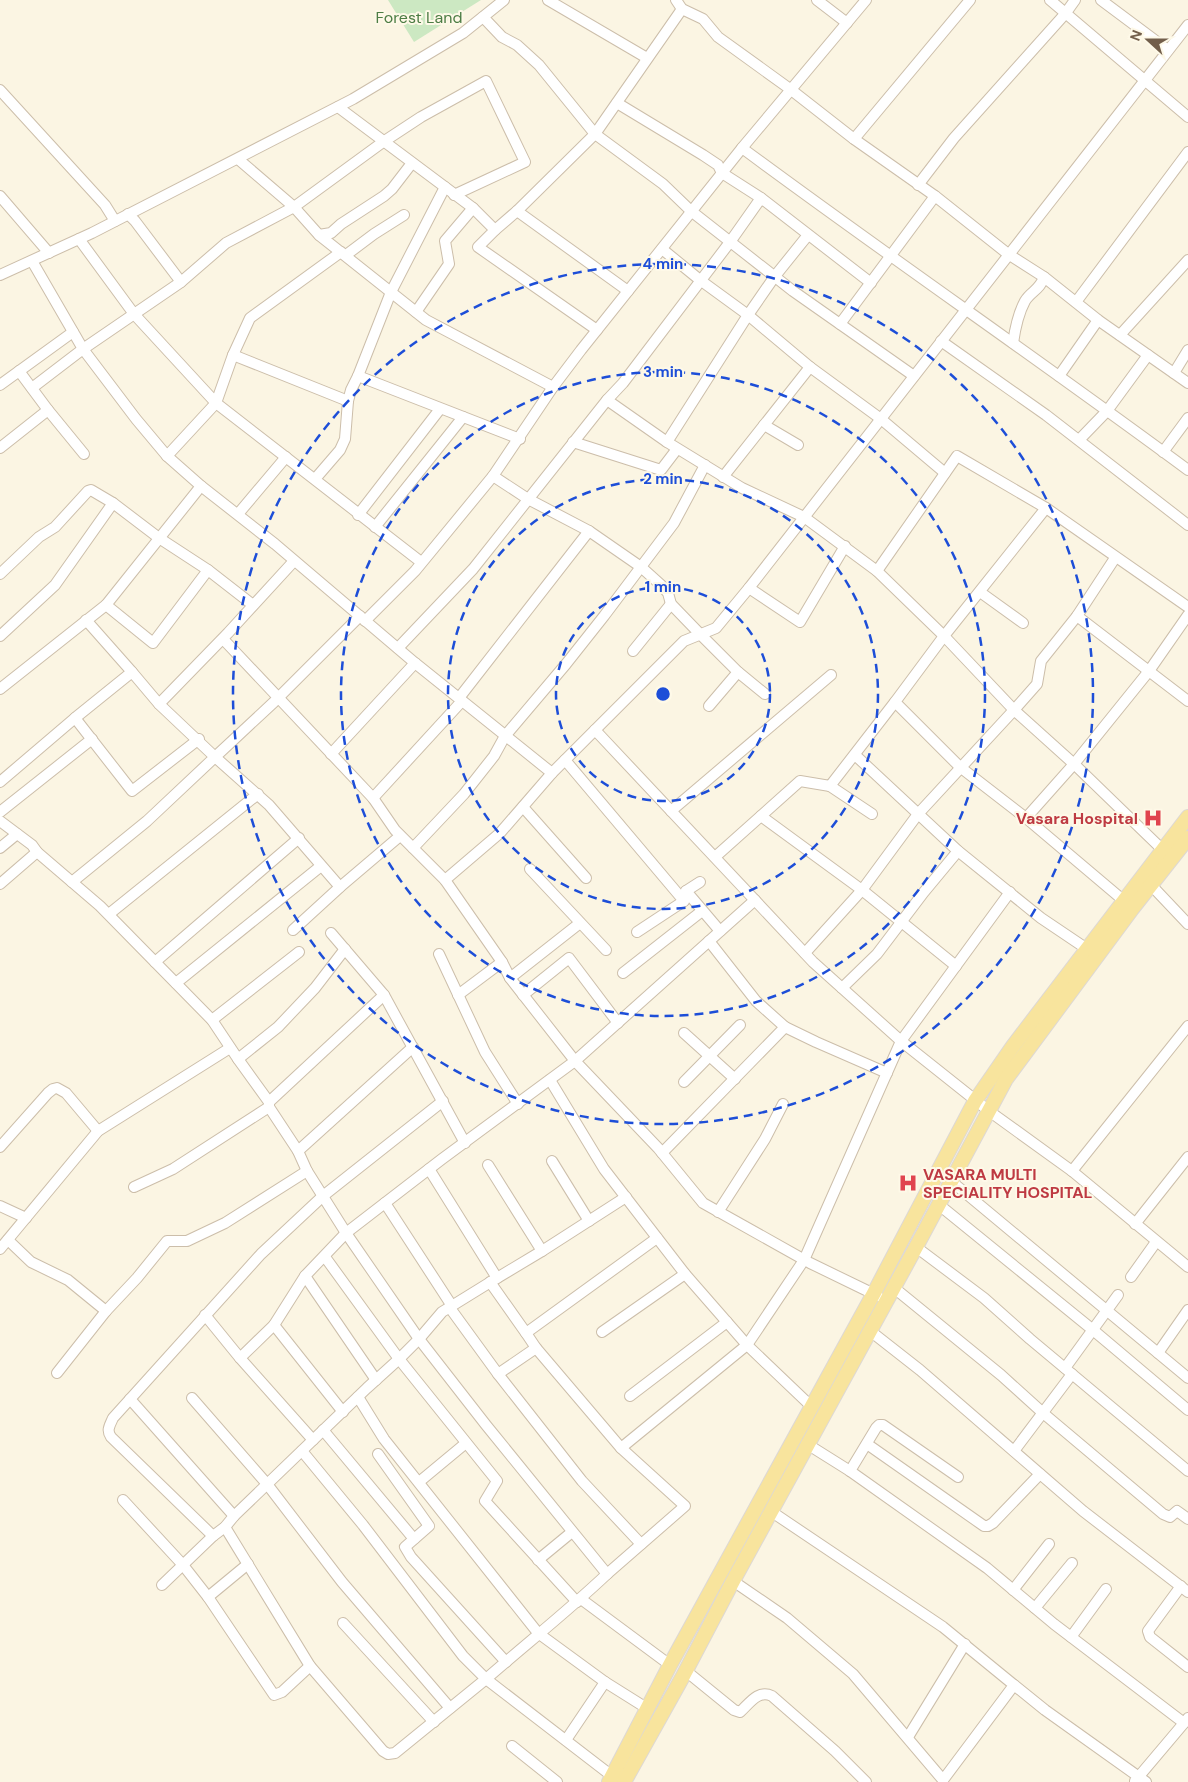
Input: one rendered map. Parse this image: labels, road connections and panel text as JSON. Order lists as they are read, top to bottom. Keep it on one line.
{"parks":["Forest Land"],"places":{"hospital":["Vasara Hospital","VASARA MULTI SPECIALITY HOSPITAL"]},"north":"left","rings":["4 min","3 min","2 min","1 min"]}
